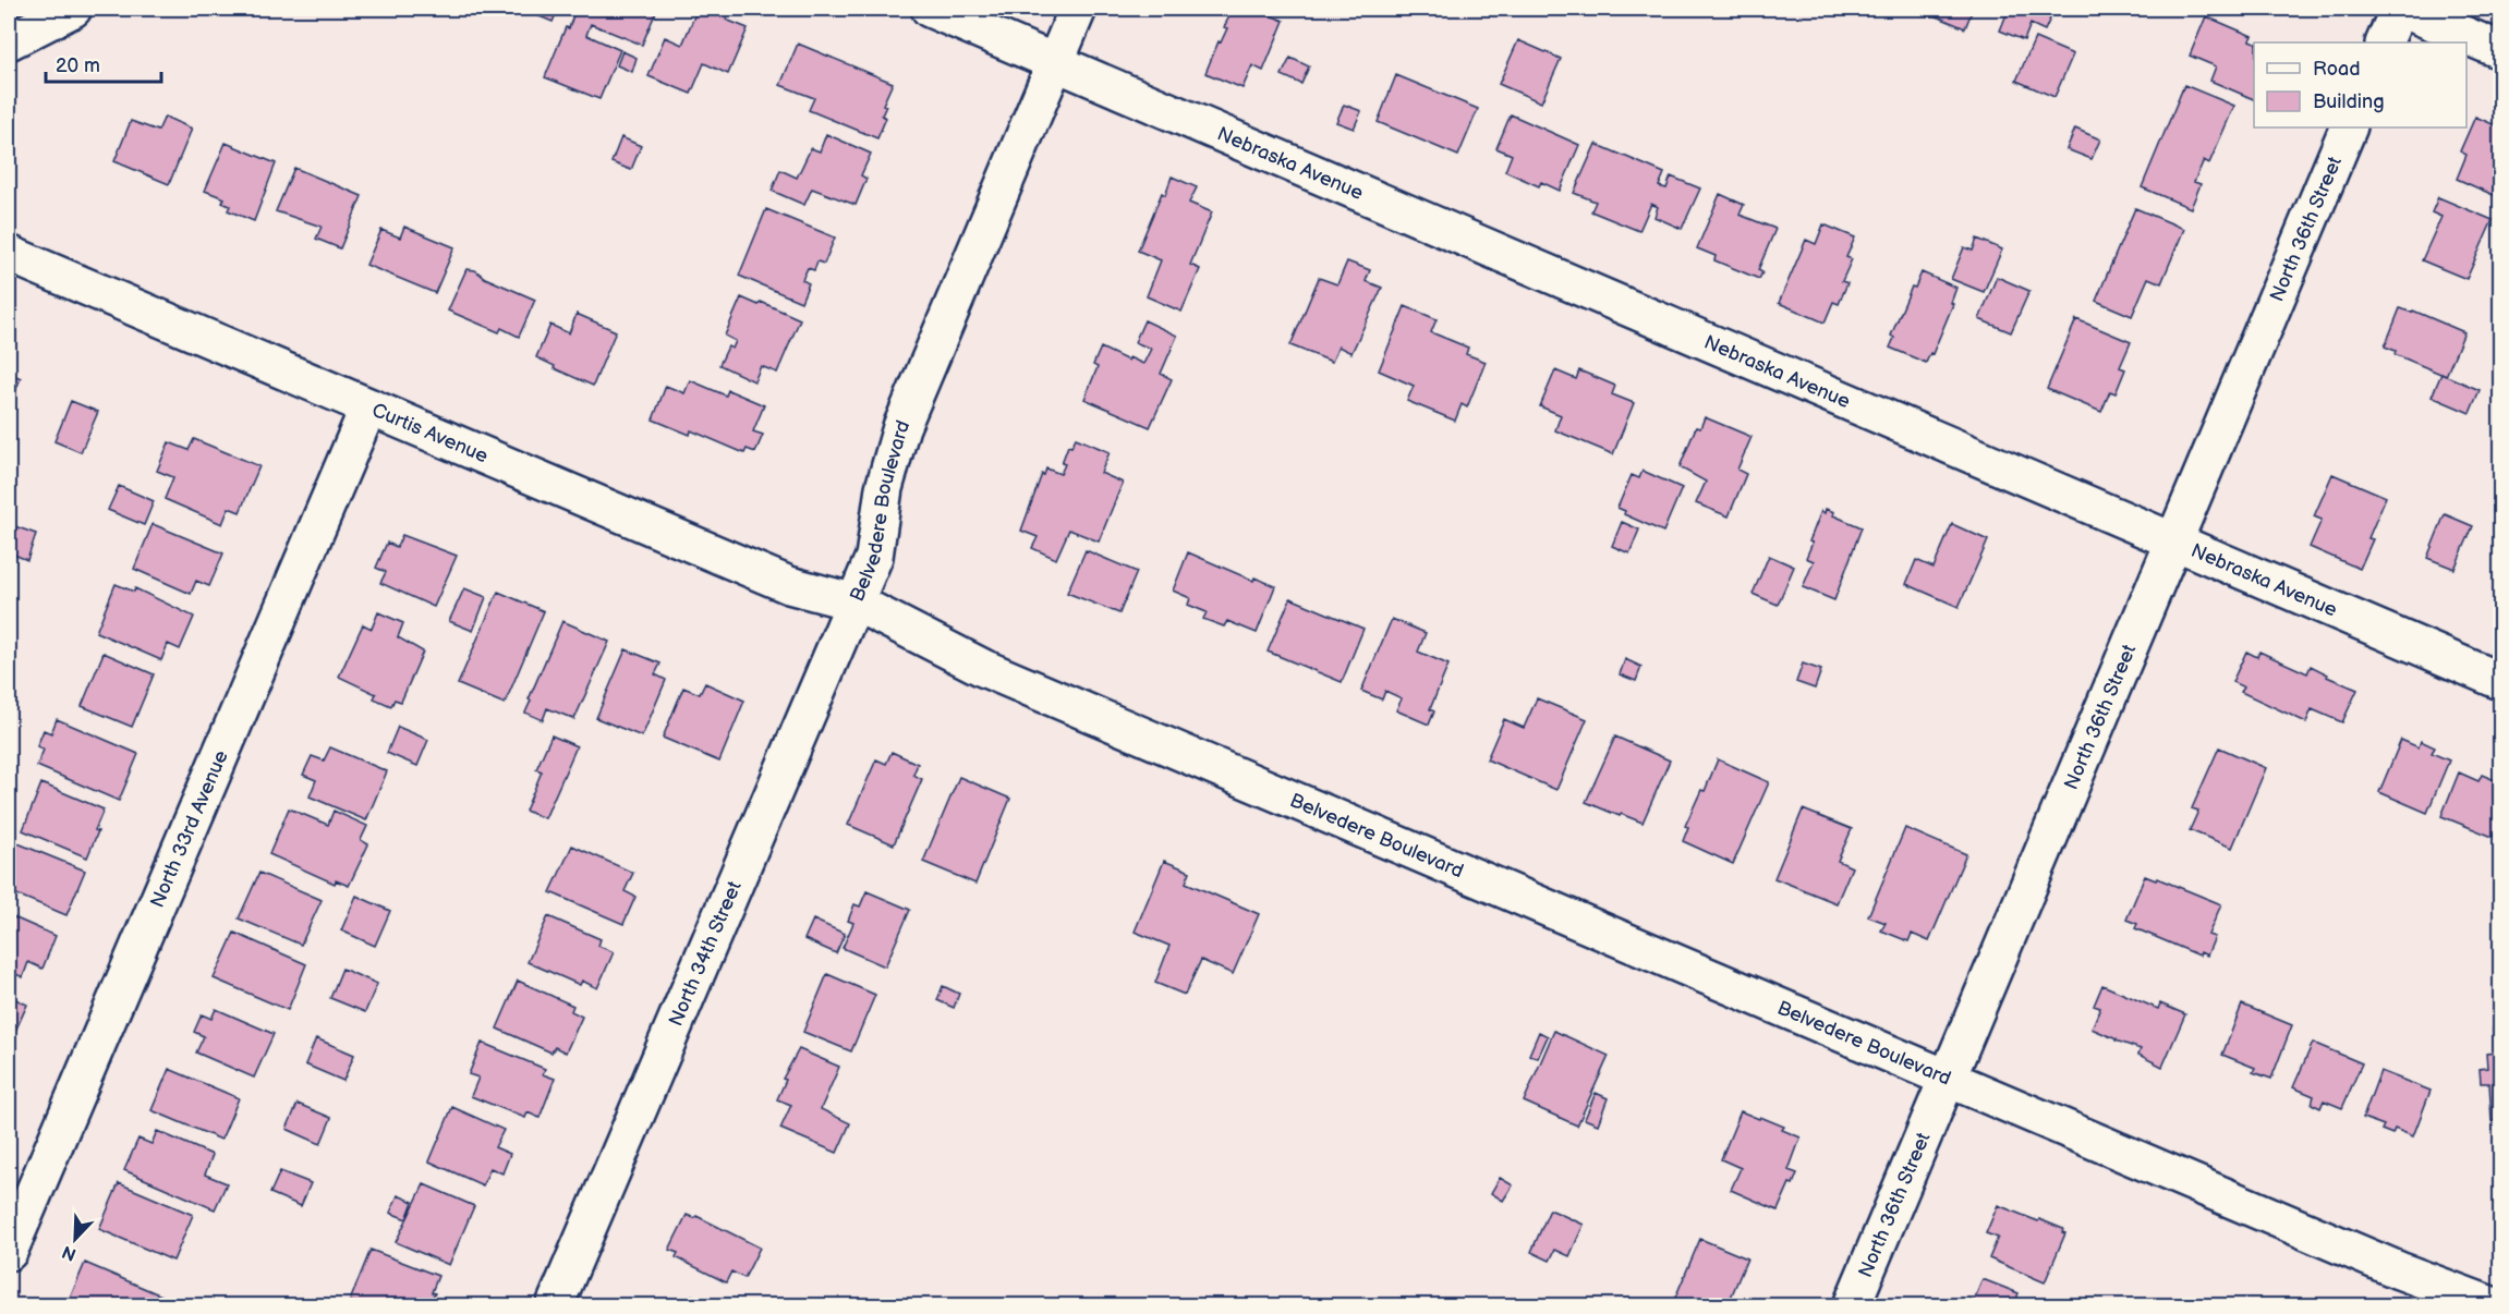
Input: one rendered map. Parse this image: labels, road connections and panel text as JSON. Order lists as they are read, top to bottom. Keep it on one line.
{"streets":{"street":["Nebraska Avenue","North 36th Street","Curtis Avenue","Belvedere Boulevard","North 33rd Avenue","North 34th Street"]},"crossings":[["Nebraska Avenue","North 36th Street"],["Nebraska Avenue","Belvedere Boulevard"],["North 36th Street","Belvedere Boulevard"],["Curtis Avenue","Belvedere Boulevard"],["Curtis Avenue","North 33rd Avenue"],["Curtis Avenue","North 34th Street"],["Belvedere Boulevard","North 34th Street"]],"legend":["Road","Building"],"scale_bar":"20 m","north":"bottom left"}
